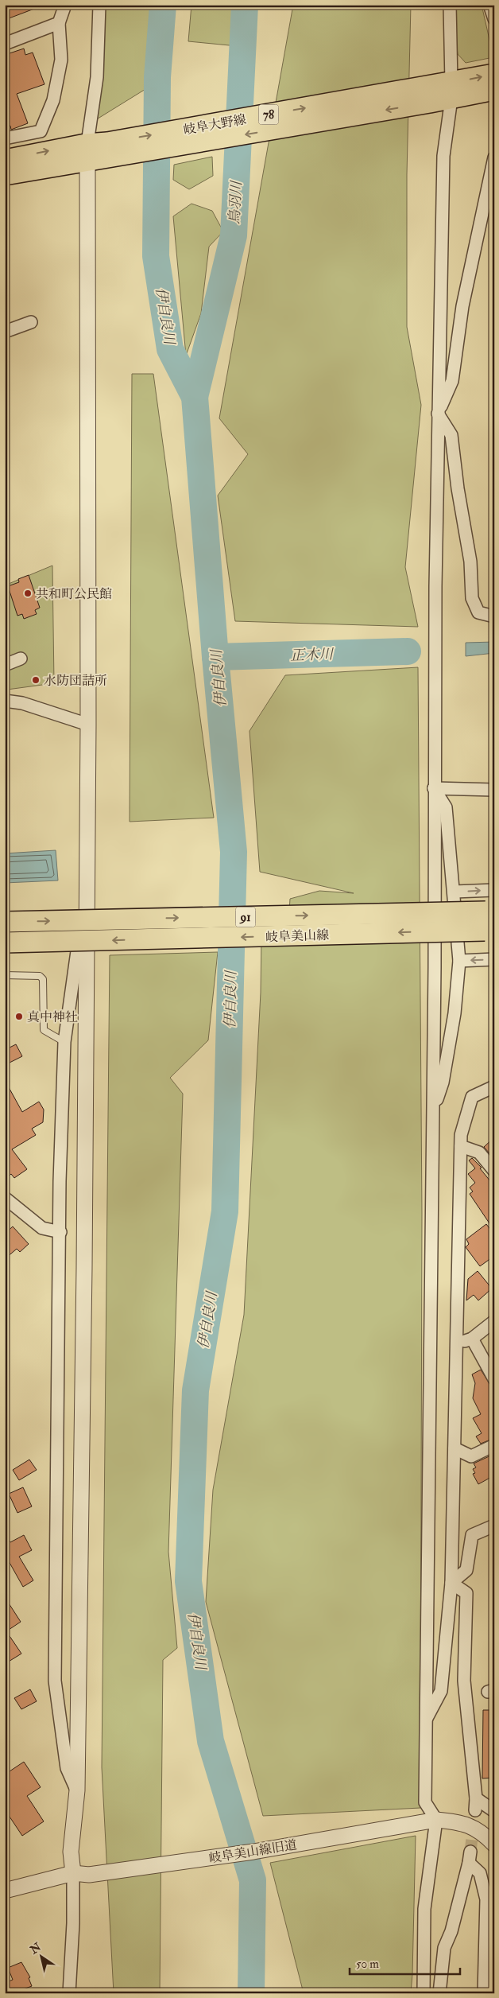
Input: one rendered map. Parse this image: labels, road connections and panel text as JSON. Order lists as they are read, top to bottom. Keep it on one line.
{"streets":{"main road":["78","岐阜大野線","91","岐阜美山線"],"street":["岐阜美山線旧道"]},"water":["鳥羽川","伊自良川","正木川"],"places":["共和町公民館","水防団詰所","真中神社"],"scale_bar":"50 m","north":"top left"}
